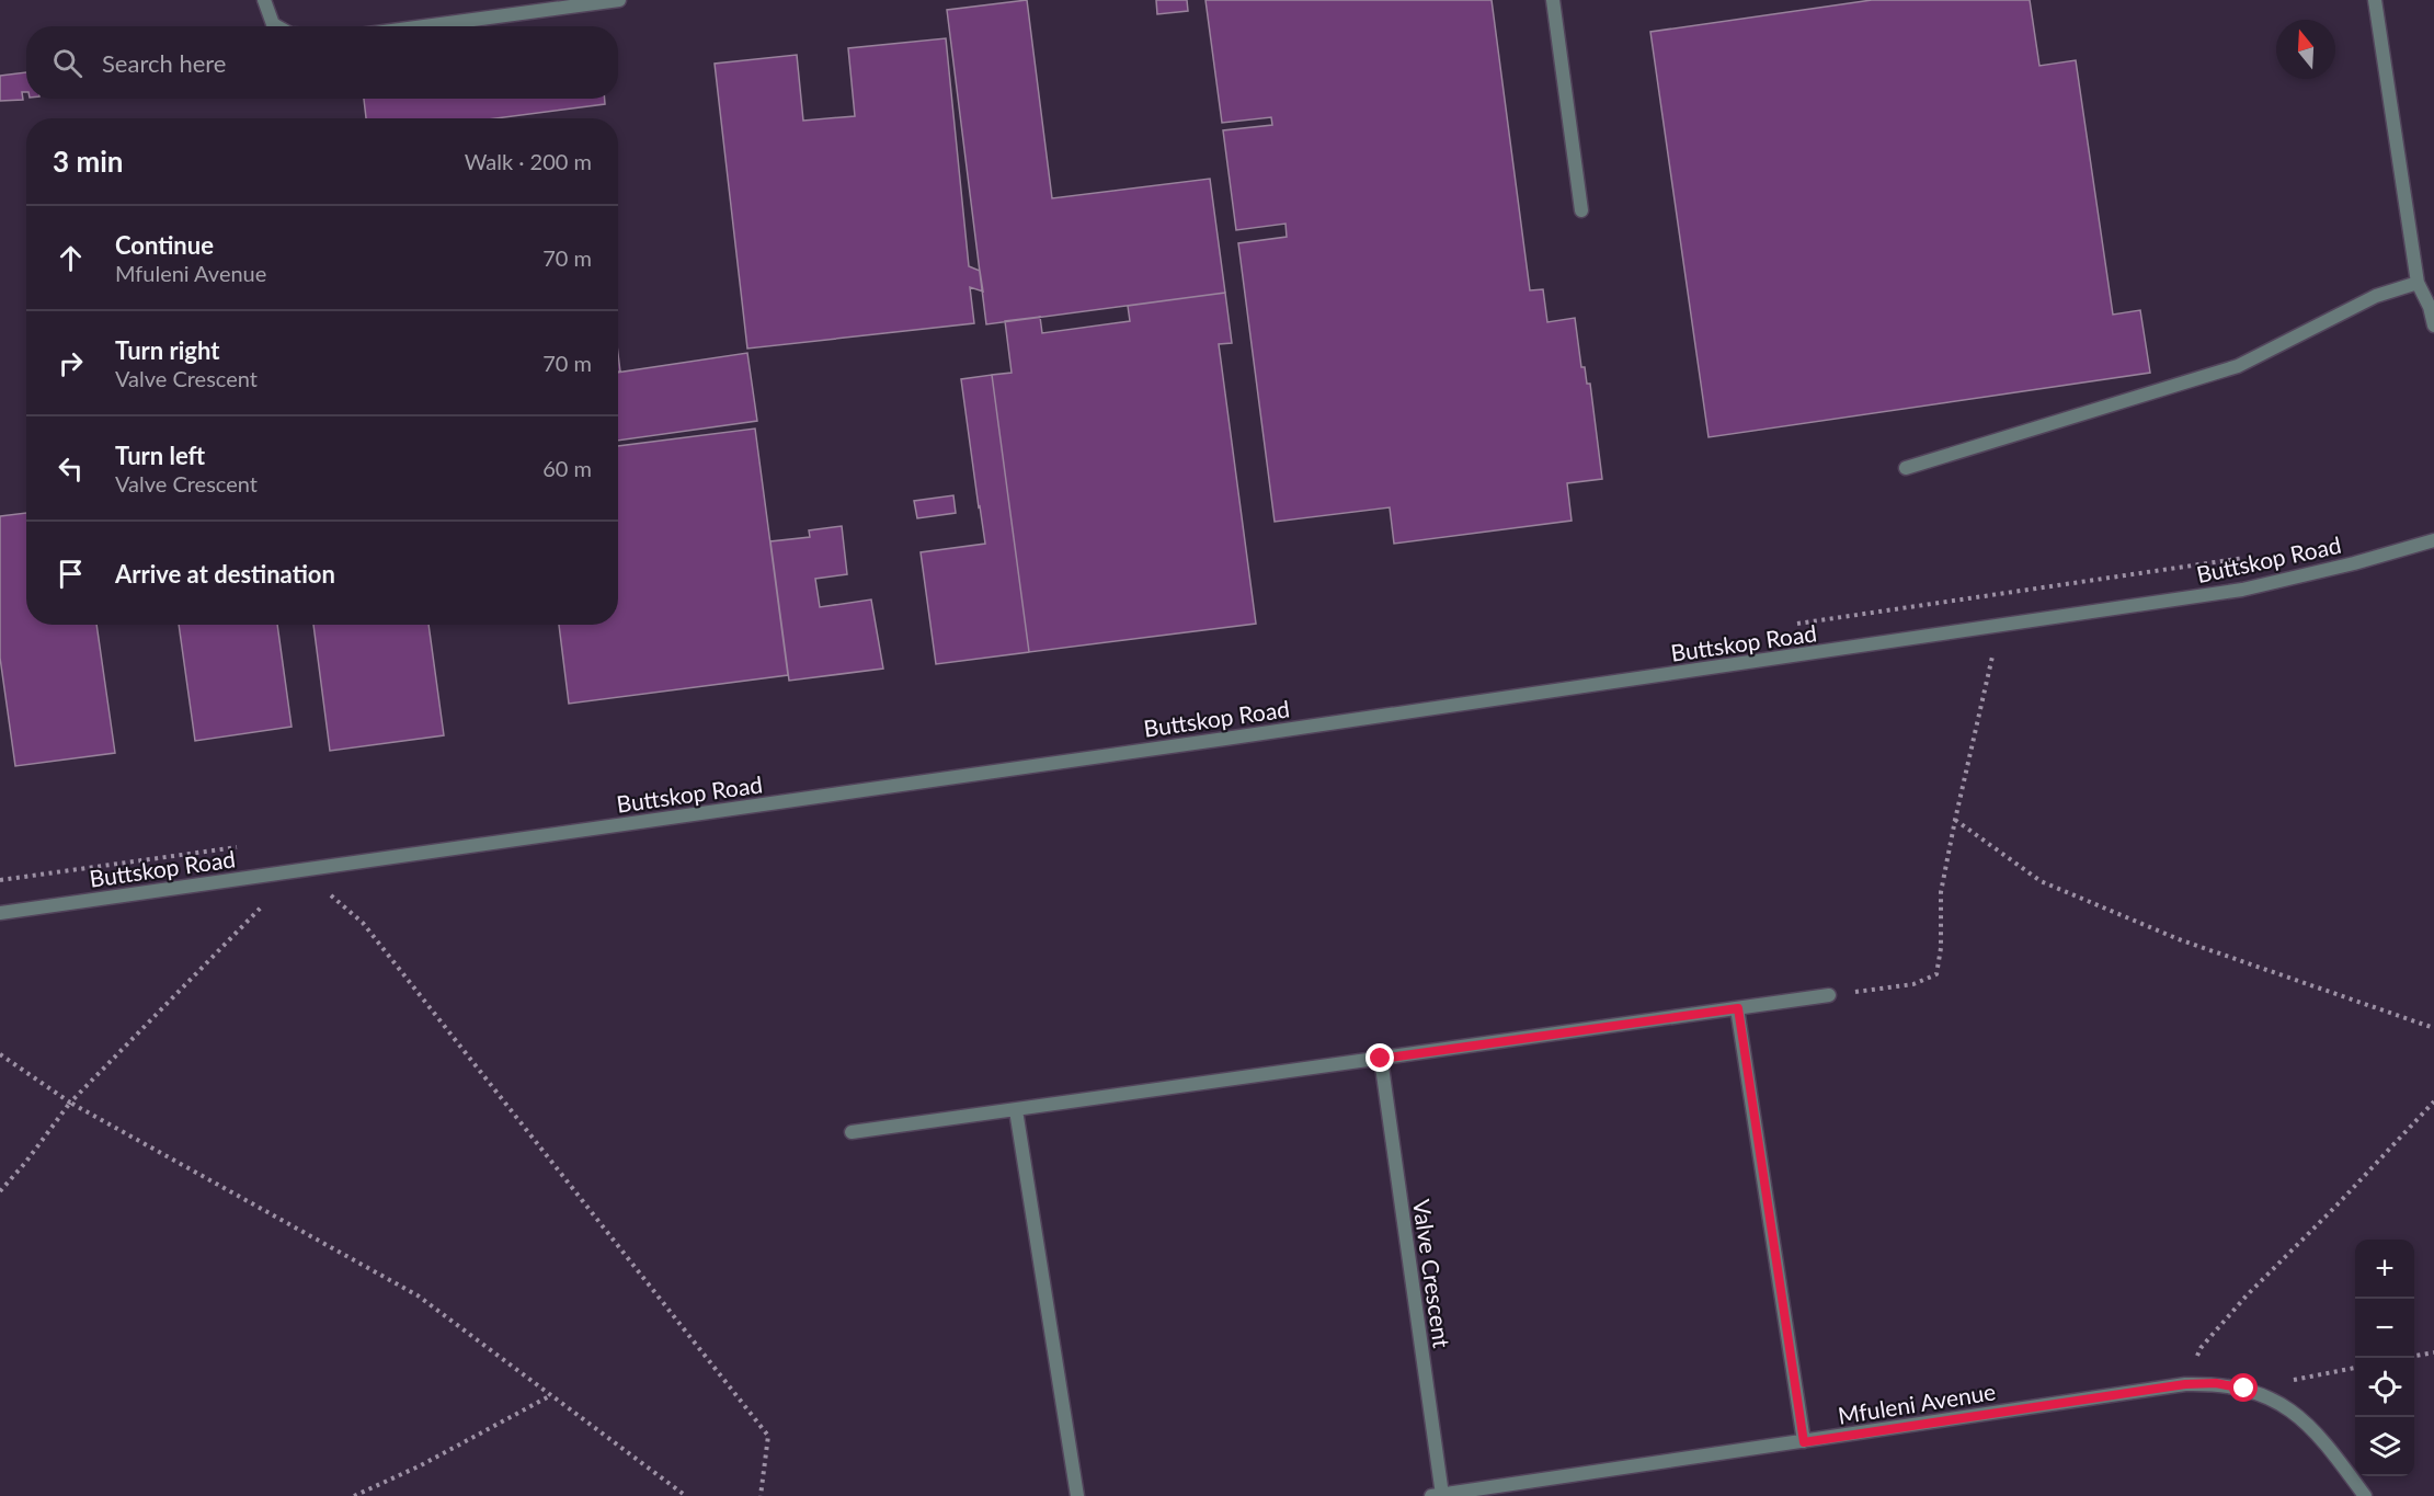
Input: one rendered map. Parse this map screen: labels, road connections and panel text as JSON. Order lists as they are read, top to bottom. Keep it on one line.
{"streets":{"street":["Buttskop Road","Valve Crescent","Mfuleni Avenue"]},"crossings":[["Valve Crescent","Mfuleni Avenue"]],"north":"top","page":{"search":"Search here","heading":["3 min","Walk · 200 m"],"list":[["Continue","Mfuleni Avenue","70 m"],["Turn right","Valve Crescent","70 m"],["Turn left","Valve Crescent","60 m"],"Arrive at destination"],"map_buttons":["+","−"]}}
